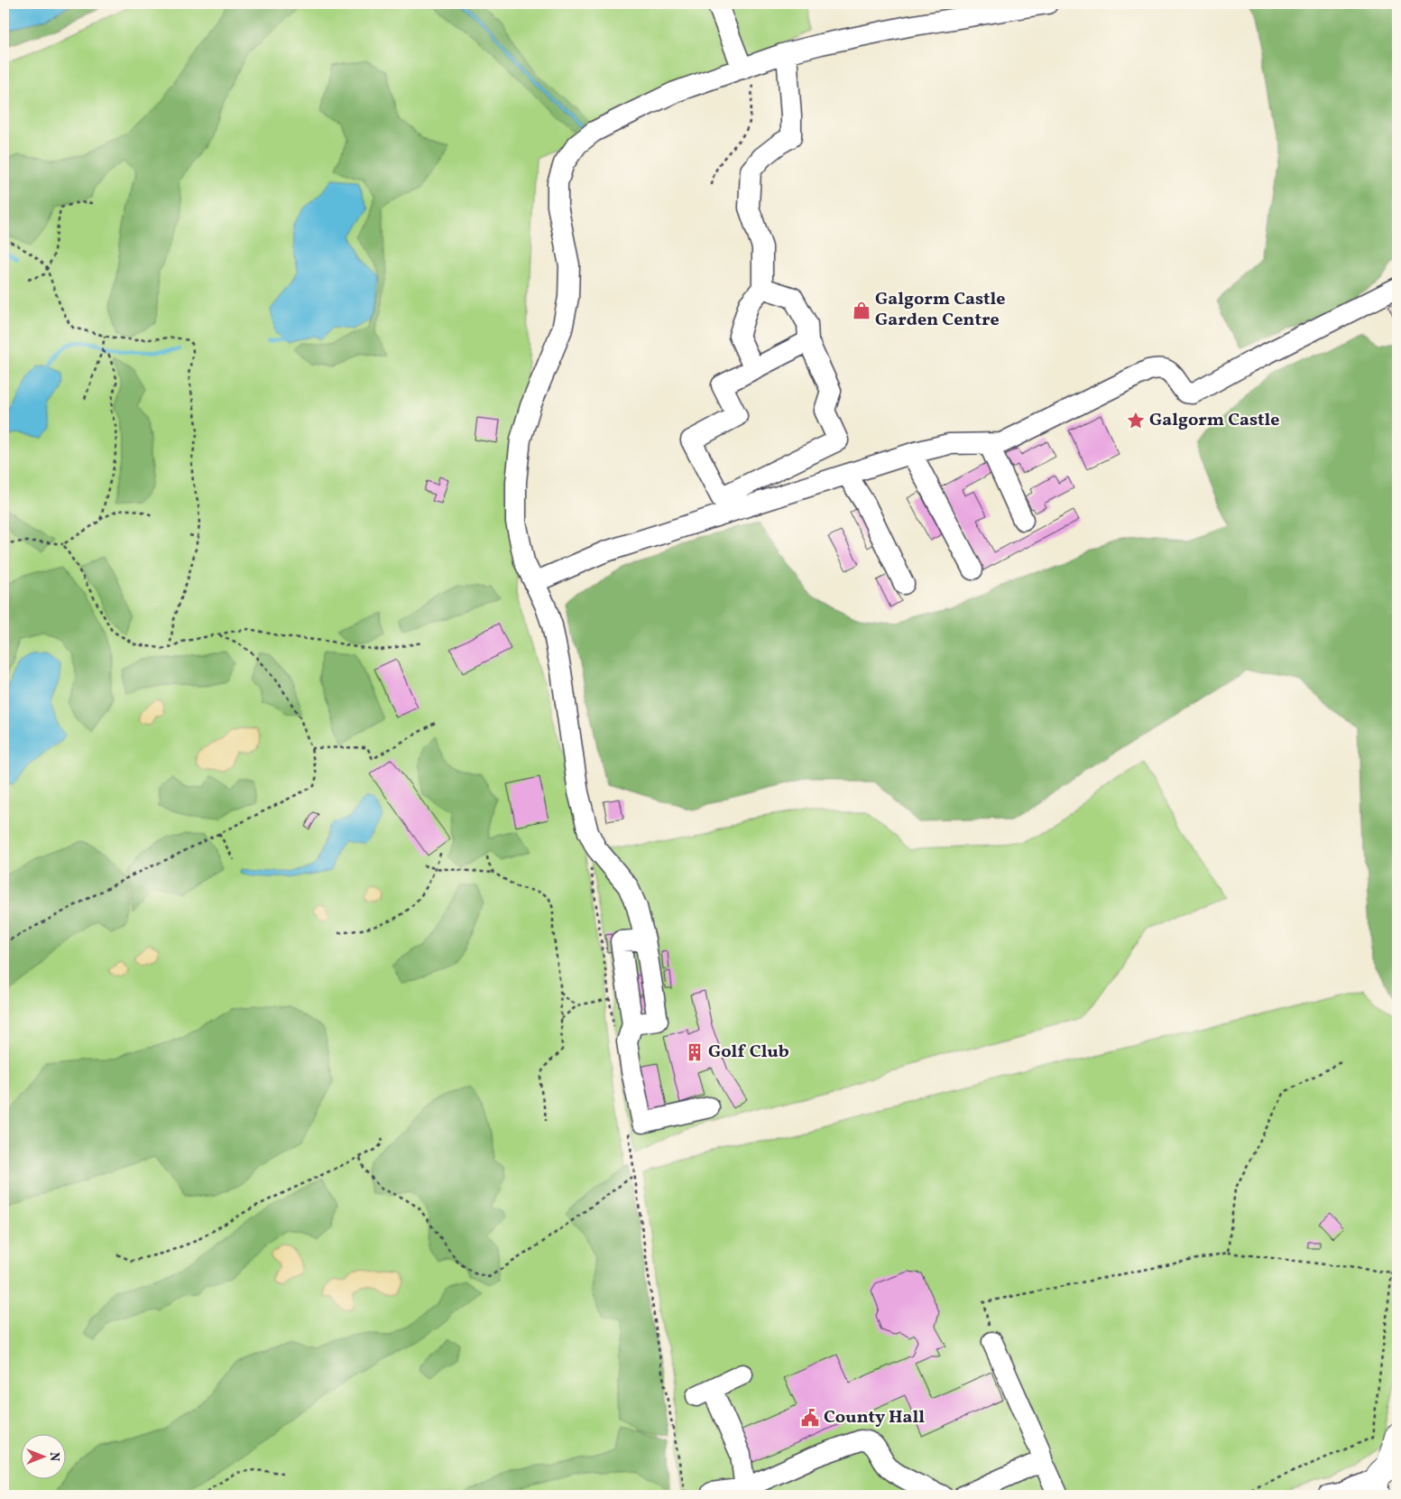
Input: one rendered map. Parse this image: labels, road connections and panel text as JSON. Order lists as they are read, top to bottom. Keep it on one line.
{"places":{"shop":["Galgorm Castle Garden Centre"],"place":["Galgorm Castle"],"building":["Golf Club"],"public building":["County Hall"]},"north":"right"}
